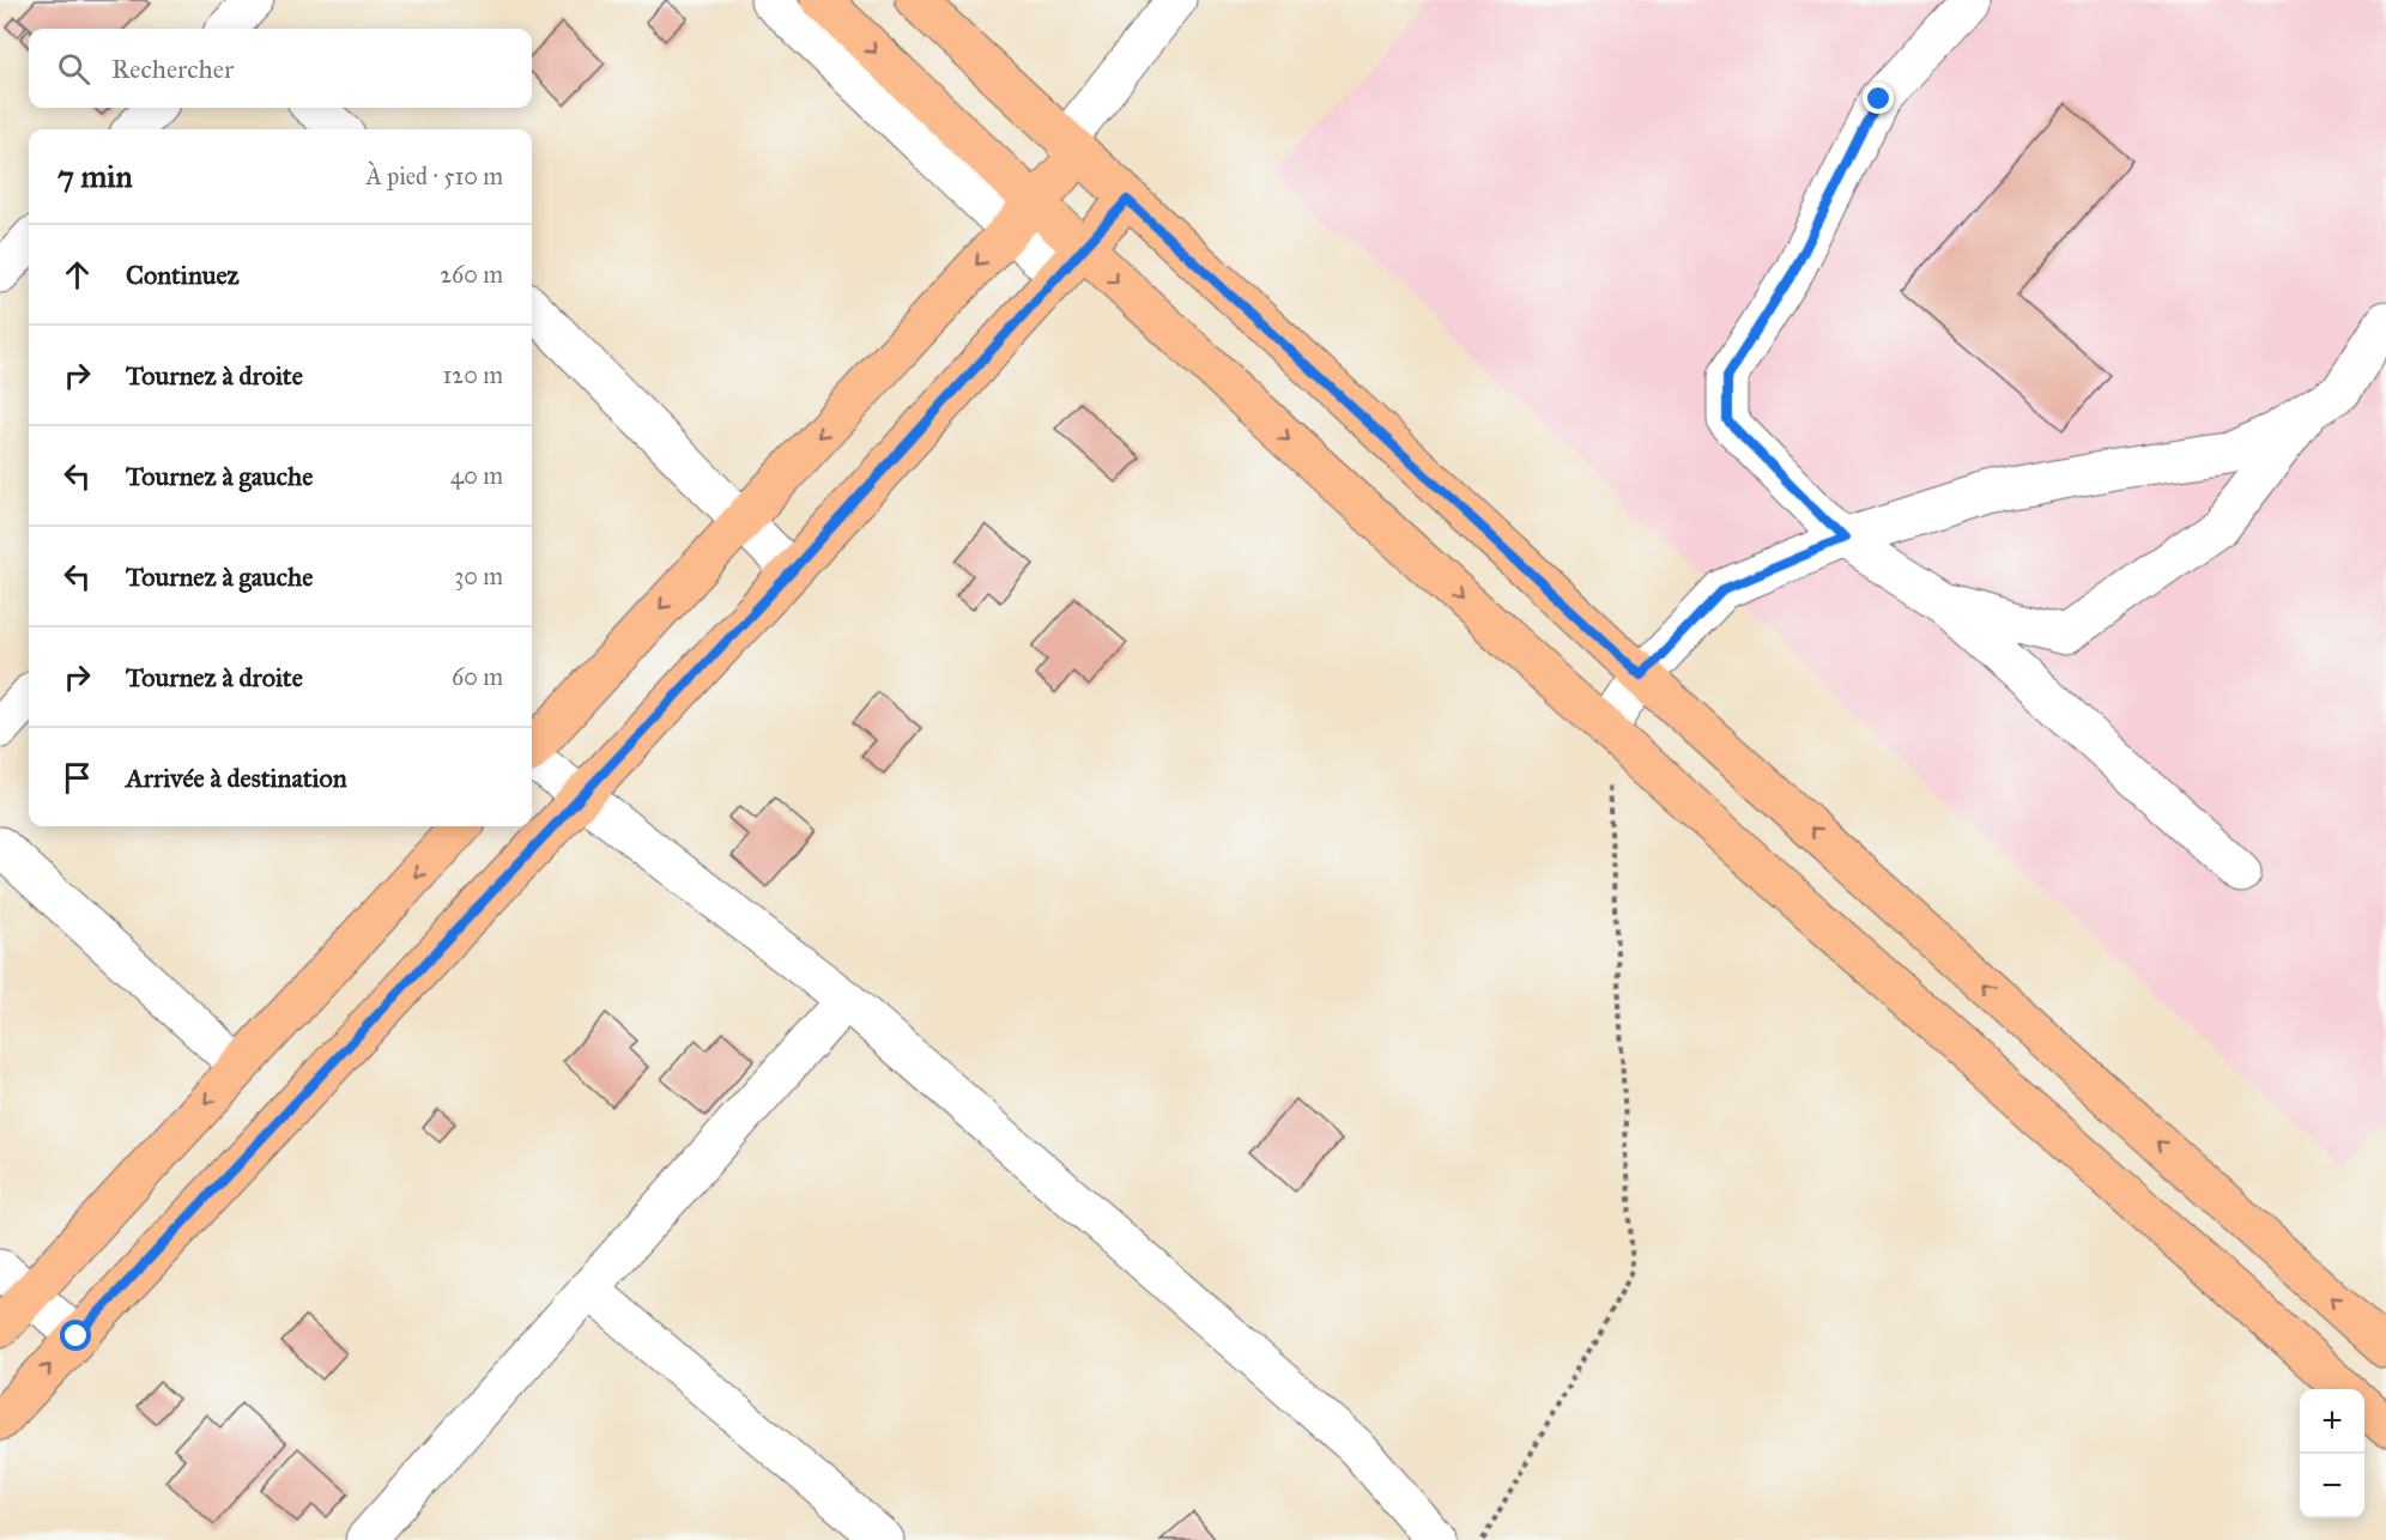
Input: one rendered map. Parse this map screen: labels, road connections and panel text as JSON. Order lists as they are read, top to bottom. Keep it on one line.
{"page":{"search":"Rechercher","heading":["7 min","À pied · 510 m"],"list":[["Continuez","260 m"],["Tournez à droite","120 m"],["Tournez à gauche","40 m"],["Tournez à gauche","30 m"],["Tournez à droite","60 m"],"Arrivée à destination"],"map_buttons":["+","−"]}}
